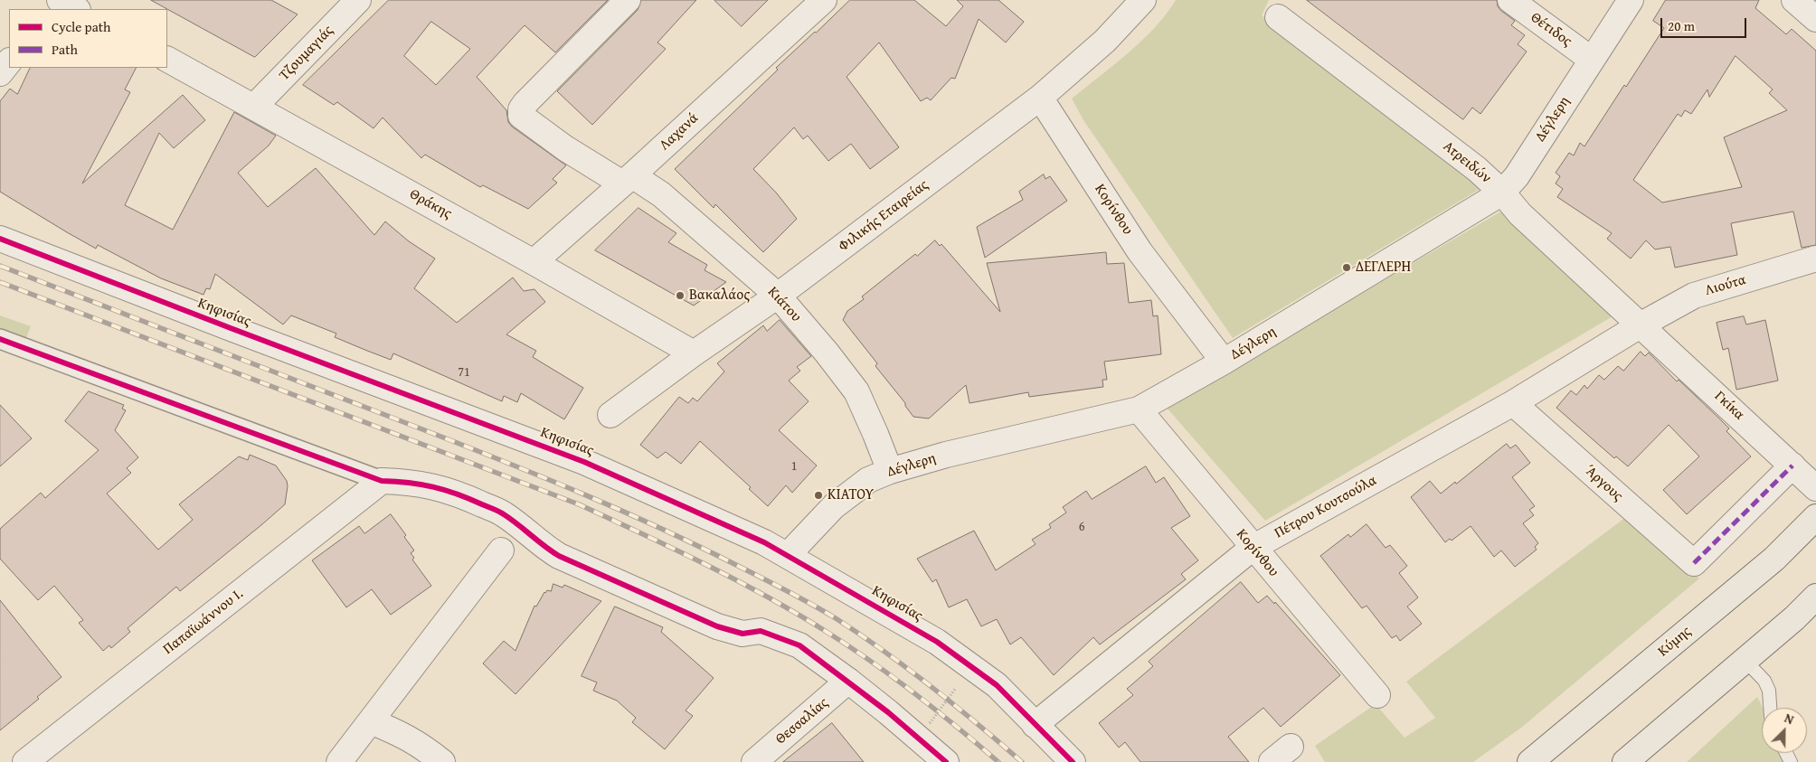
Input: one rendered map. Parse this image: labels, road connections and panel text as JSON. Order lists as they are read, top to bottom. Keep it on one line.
{"streets":{"main road":["Κύμης"],"street":["Θέτιδος","Τζουμαγιάς","Δέγλερη","Λαχανά","Ατρειδών","Θράκης","Κορίνθου","Φιλικής Εταιρείας","Λιούτα","Κιάτου","Κηφισίας","Γκίκα","Άργους","Πέτρου Κουτσούλα","Παπαϊωάννου Ι.","Θεσσαλίας"]},"crossings":[["Θέτιδος","Δέγλερη"],["Τζουμαγιάς","Θράκης"],["Δέγλερη","Ατρειδών"],["Δέγλερη","Κορίνθου"],["Δέγλερη","Κιάτου"],["Δέγλερη","Κηφισίας"],["Λαχανά","Θράκης"],["Λαχανά","Κιάτου"],["Ατρειδών","Λιούτα"],["Ατρειδών","Γκίκα"],["Ατρειδών","Πέτρου Κουτσούλα"],["Θράκης","Φιλικής Εταιρείας"],["Κορίνθου","Φιλικής Εταιρείας"],["Κορίνθου","Πέτρου Κουτσούλα"],["Φιλικής Εταιρείας","Κιάτου"],["Λιούτα","Γκίκα"],["Λιούτα","Πέτρου Κουτσούλα"],["Κηφισίας","Πέτρου Κουτσούλα"],["Γκίκα","Άργους"],["Γκίκα","Πέτρου Κουτσούλα"],["Άργους","Πέτρου Κουτσούλα"]],"places":["ΔΕΓΛΕΡΗ","Βακαλάος","ΚΙΑΤΟΥ"],"house_numbers":["71","1","6"],"legend":["Cycle path","Path"],"scale_bar":"20 m","north":"top right"}
